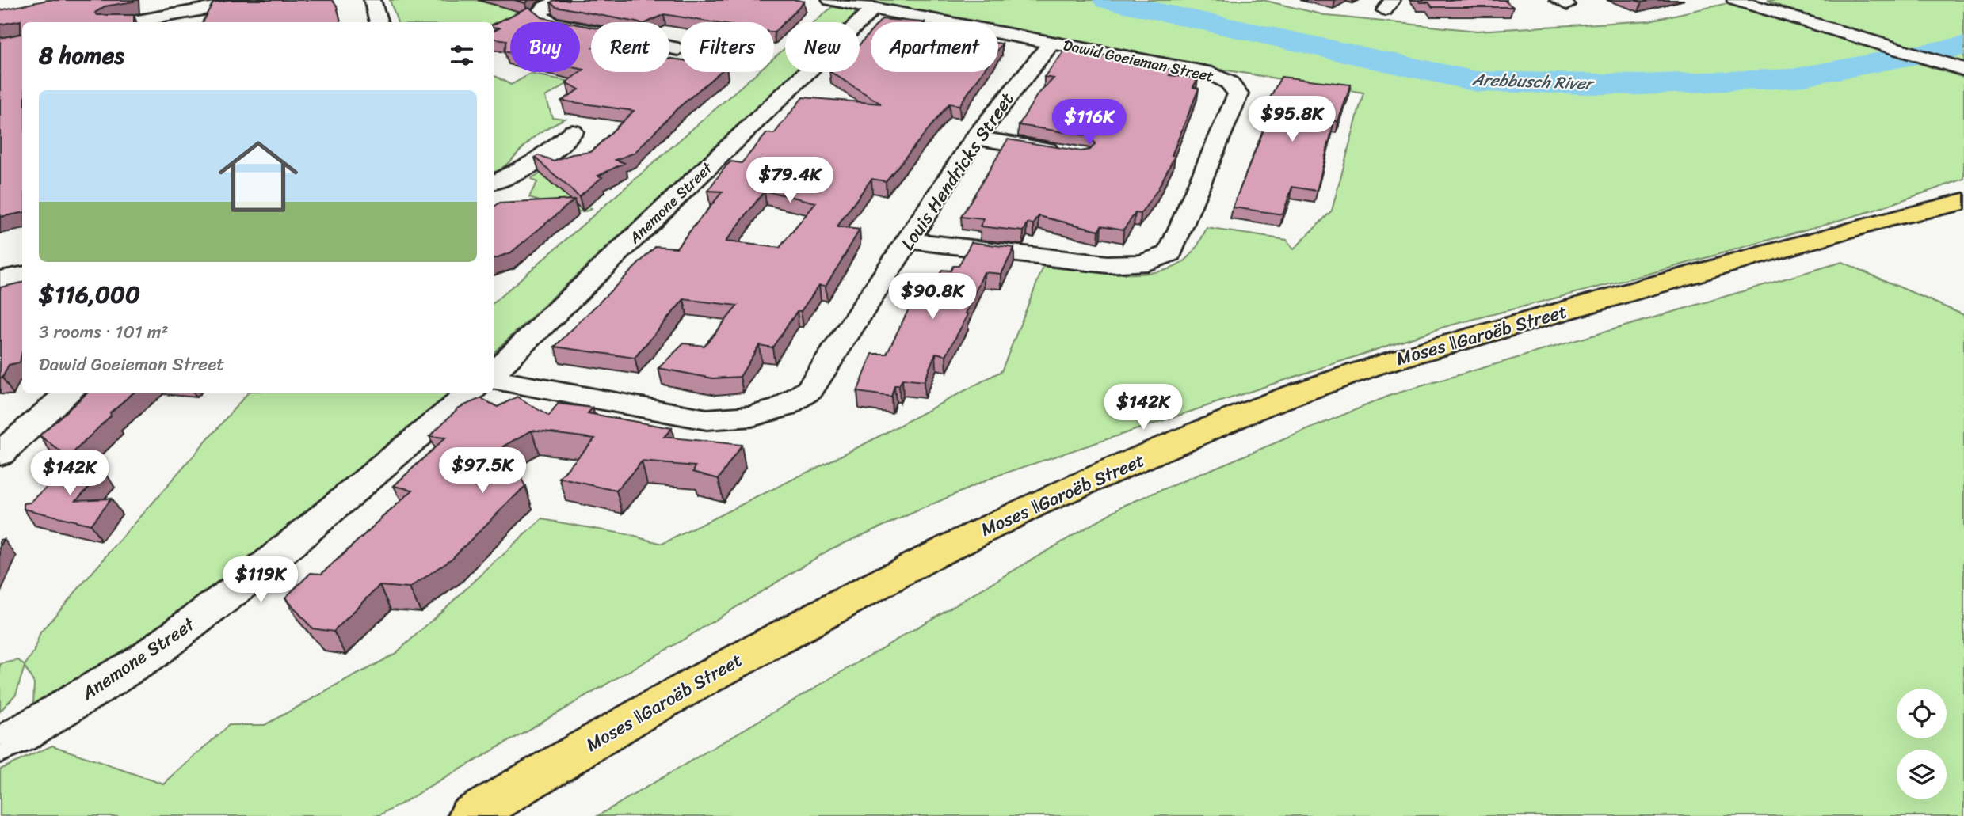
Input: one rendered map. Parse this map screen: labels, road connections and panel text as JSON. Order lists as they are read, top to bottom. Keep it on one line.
{"streets":{"main road":["Moses ǁGaroëb Street"],"street":["Dawid Goeieman Street","Louis Hendricks Street","Anemone Street"]},"crossings":[["Dawid Goeieman Street","Louis Hendricks Street"],["Dawid Goeieman Street","Anemone Street"]],"water":["Arebbusch River"],"page":{"chip":["Buy","Rent","Filters","New","Apartment"],"heading":"8 homes","list":[{"name":"$116,000","note":"3 rooms · 101 m² · Dawid Goeieman Street"}],"price":["$95.8K","$116K","$79.4K","$90.8K","$142K","$97.5K","$142K","$119K"]}}
